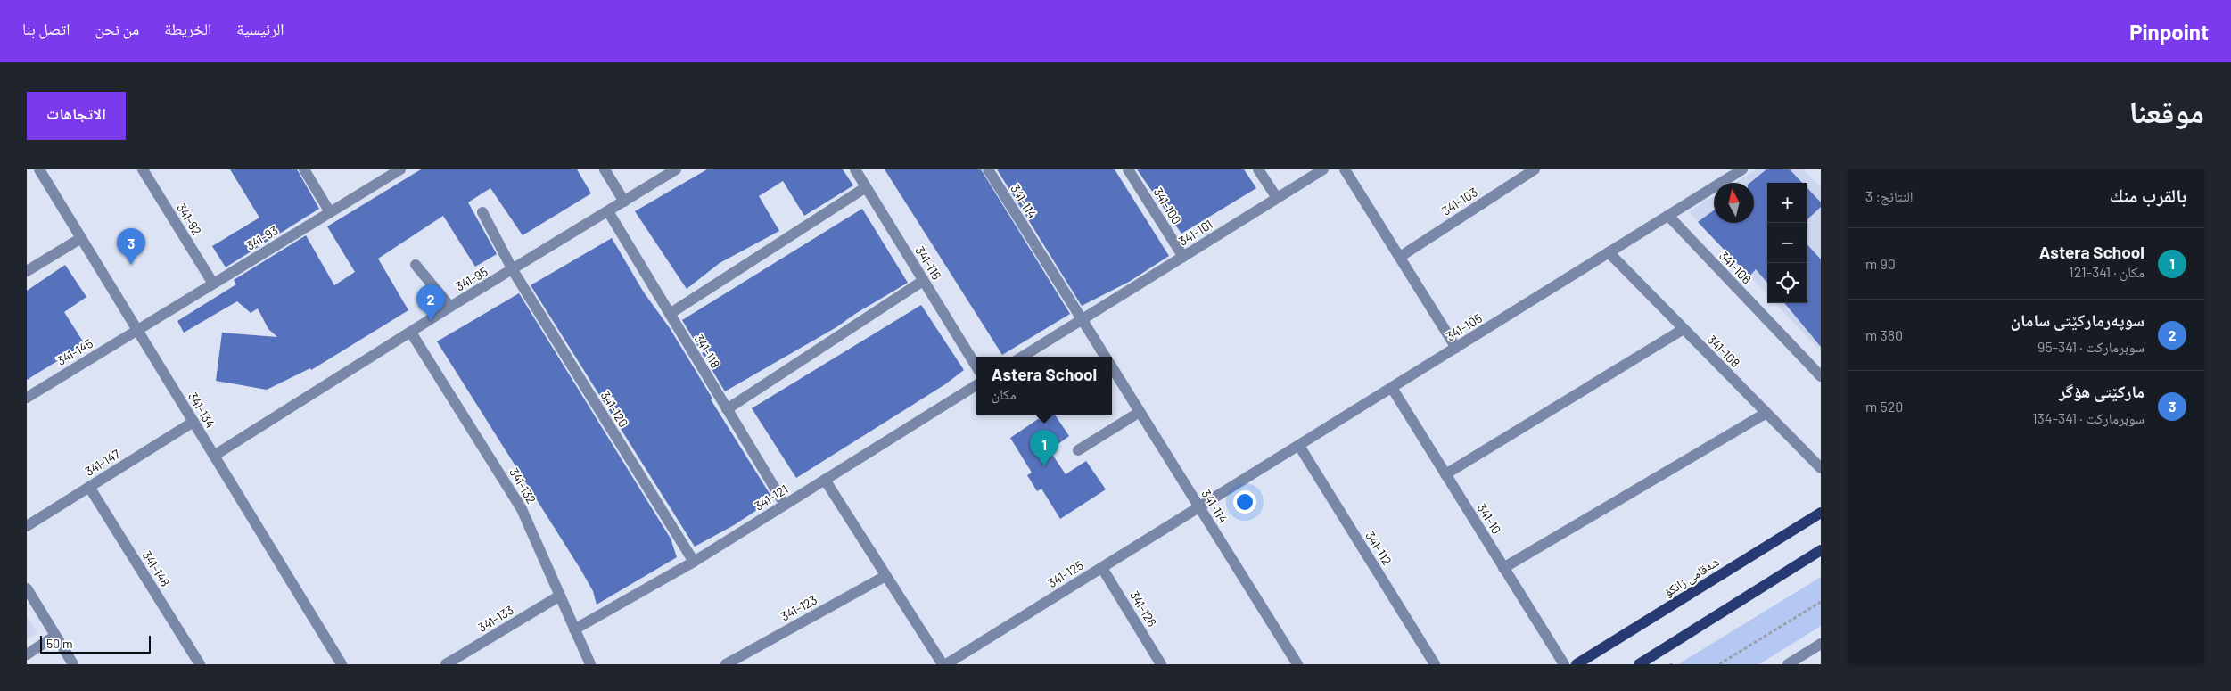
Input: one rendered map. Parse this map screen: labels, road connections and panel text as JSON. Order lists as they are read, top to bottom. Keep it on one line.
{"streets":{"main road":["شەقامی زانکۆ"],"street":["341-114","341-103","341-100","341-92","341-101","341-93","341-116","341-106","341-95","341-105","341-118","341-108","341-145","341-120","341-134","341-147","341-132","341-121","341-10","341-112","341-148","341-125","341-123","341-126","341-133"]},"crossings":[["341-114","341-101"],["341-114","341-105"],["341-114","341-125"],["341-100","341-101"],["341-92","341-93"],["341-93","341-145"],["341-93","341-134"],["341-106","341-105"],["341-95","341-118"],["341-95","341-120"],["341-95","341-134"],["341-95","341-132"],["341-105","341-108"],["341-105","341-10"],["341-105","341-112"],["341-105","341-125"],["341-118","341-121"],["341-145","341-134"],["341-120","341-121"],["341-134","341-147"],["341-147","341-148"],["341-132","341-121"],["341-132","341-133"],["341-125","341-126"]],"scale_bar":"50 m","north":"top","page":{"header":"Pinpoint","nav":["الرئيسية","الخريطة","من نحن","اتصل بنا"],"title":"موقعنا","buttons":"الاتجاهات","heading":["بالقرب منك","النتائج: 3"],"map_buttons":["+","−"],"list":[{"mark":"1","name":"Astera School","note":"مكان · 341-121","value":"90 m"},{"mark":"2","name":"سوپەرمارکێتی سامان","note":"سوبرماركت · 341-95","value":"380 m"},{"mark":"3","name":"مارکێتی ھۆگر","note":"سوبرماركت · 341-134","value":"520 m"}],"pins":["3","2","1"],"popup":["Astera School","مكان"],"scale":"50 m"}}
